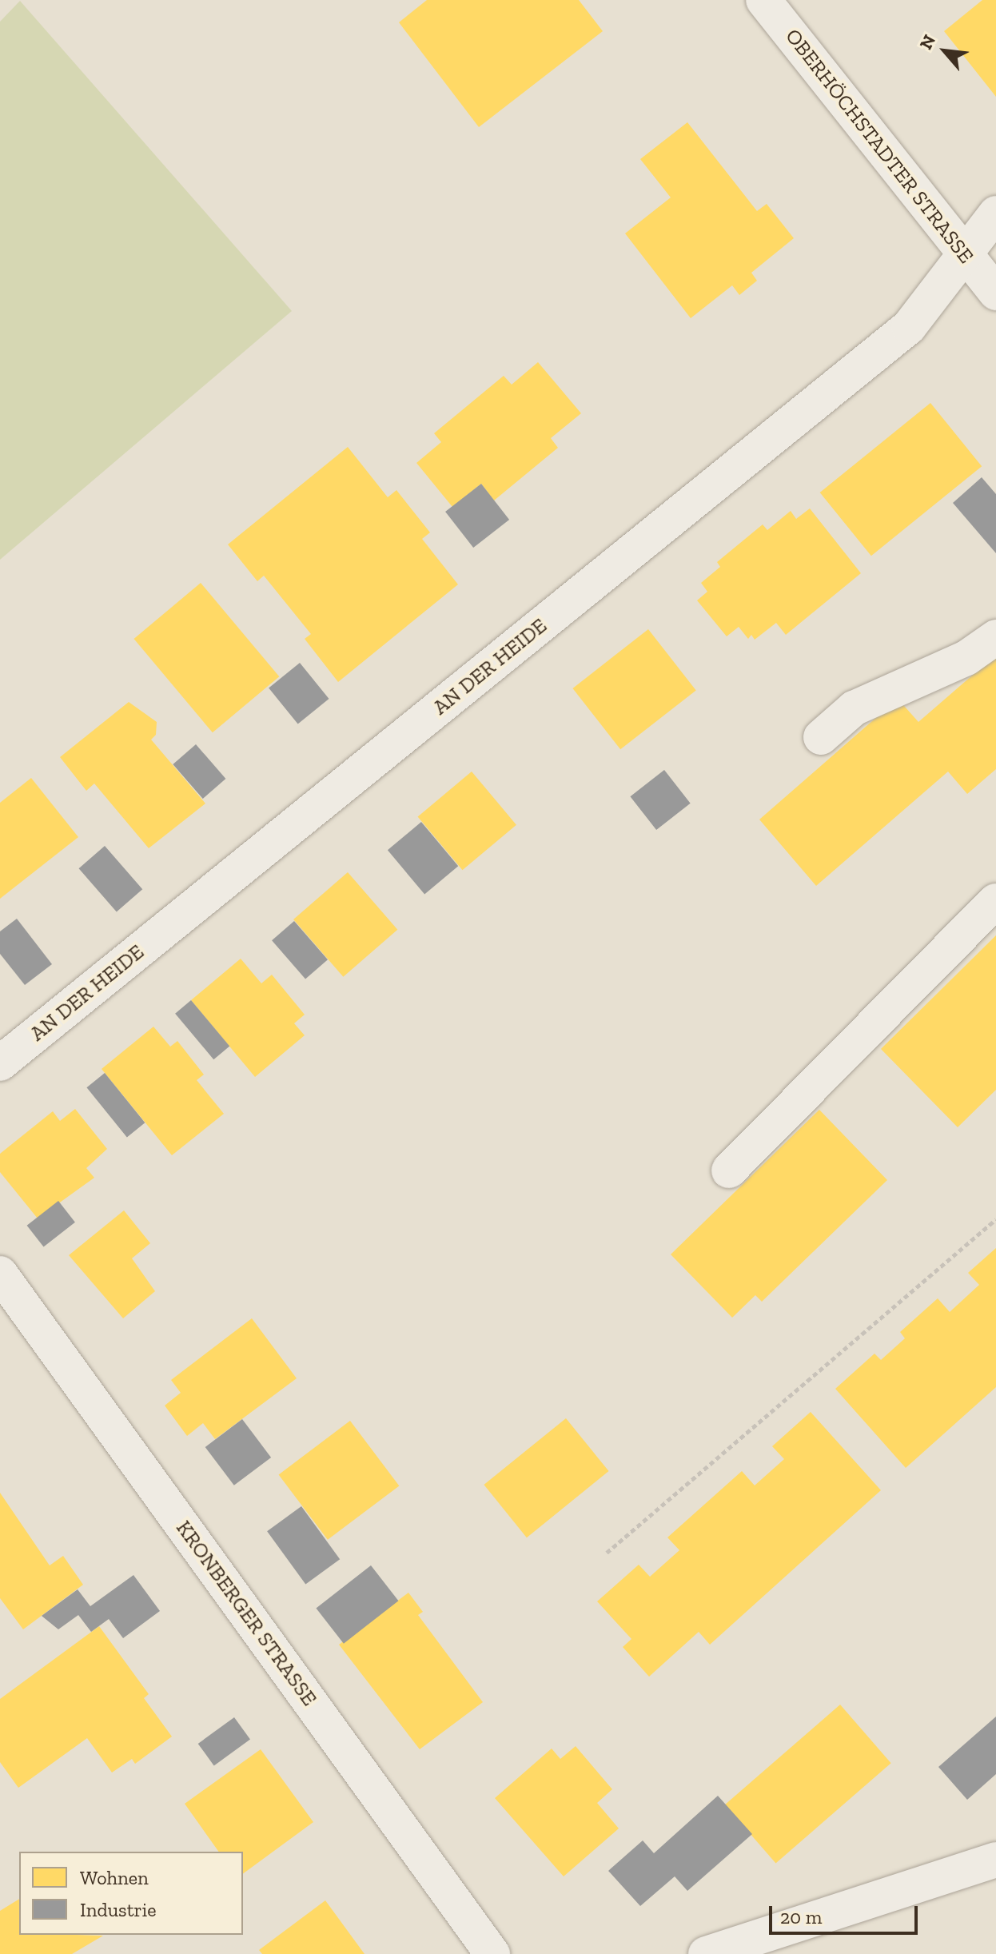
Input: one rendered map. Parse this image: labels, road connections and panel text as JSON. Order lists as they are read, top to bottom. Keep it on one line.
{"streets":{"street":["OBERHÖCHSTADTER STRASSE","AN DER HEIDE","KRONBERGER STRASSE"]},"crossings":[["OBERHÖCHSTADTER STRASSE","AN DER HEIDE"]],"legend":["Wohnen","Industrie"],"scale_bar":"20 m","north":"top left"}
